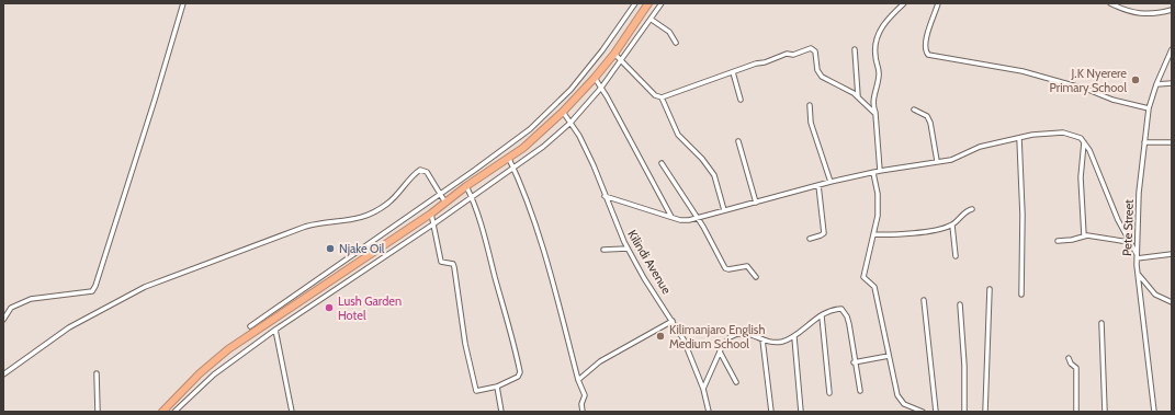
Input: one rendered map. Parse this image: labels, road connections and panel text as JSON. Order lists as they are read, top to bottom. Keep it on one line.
{"streets":{"street":["Pete Street","Kilindi Avenue"]},"places":["J.K Nyerere Primary School","Njake Oil","Lush Garden Hotel","Kilimanjaro English Medium School"]}
